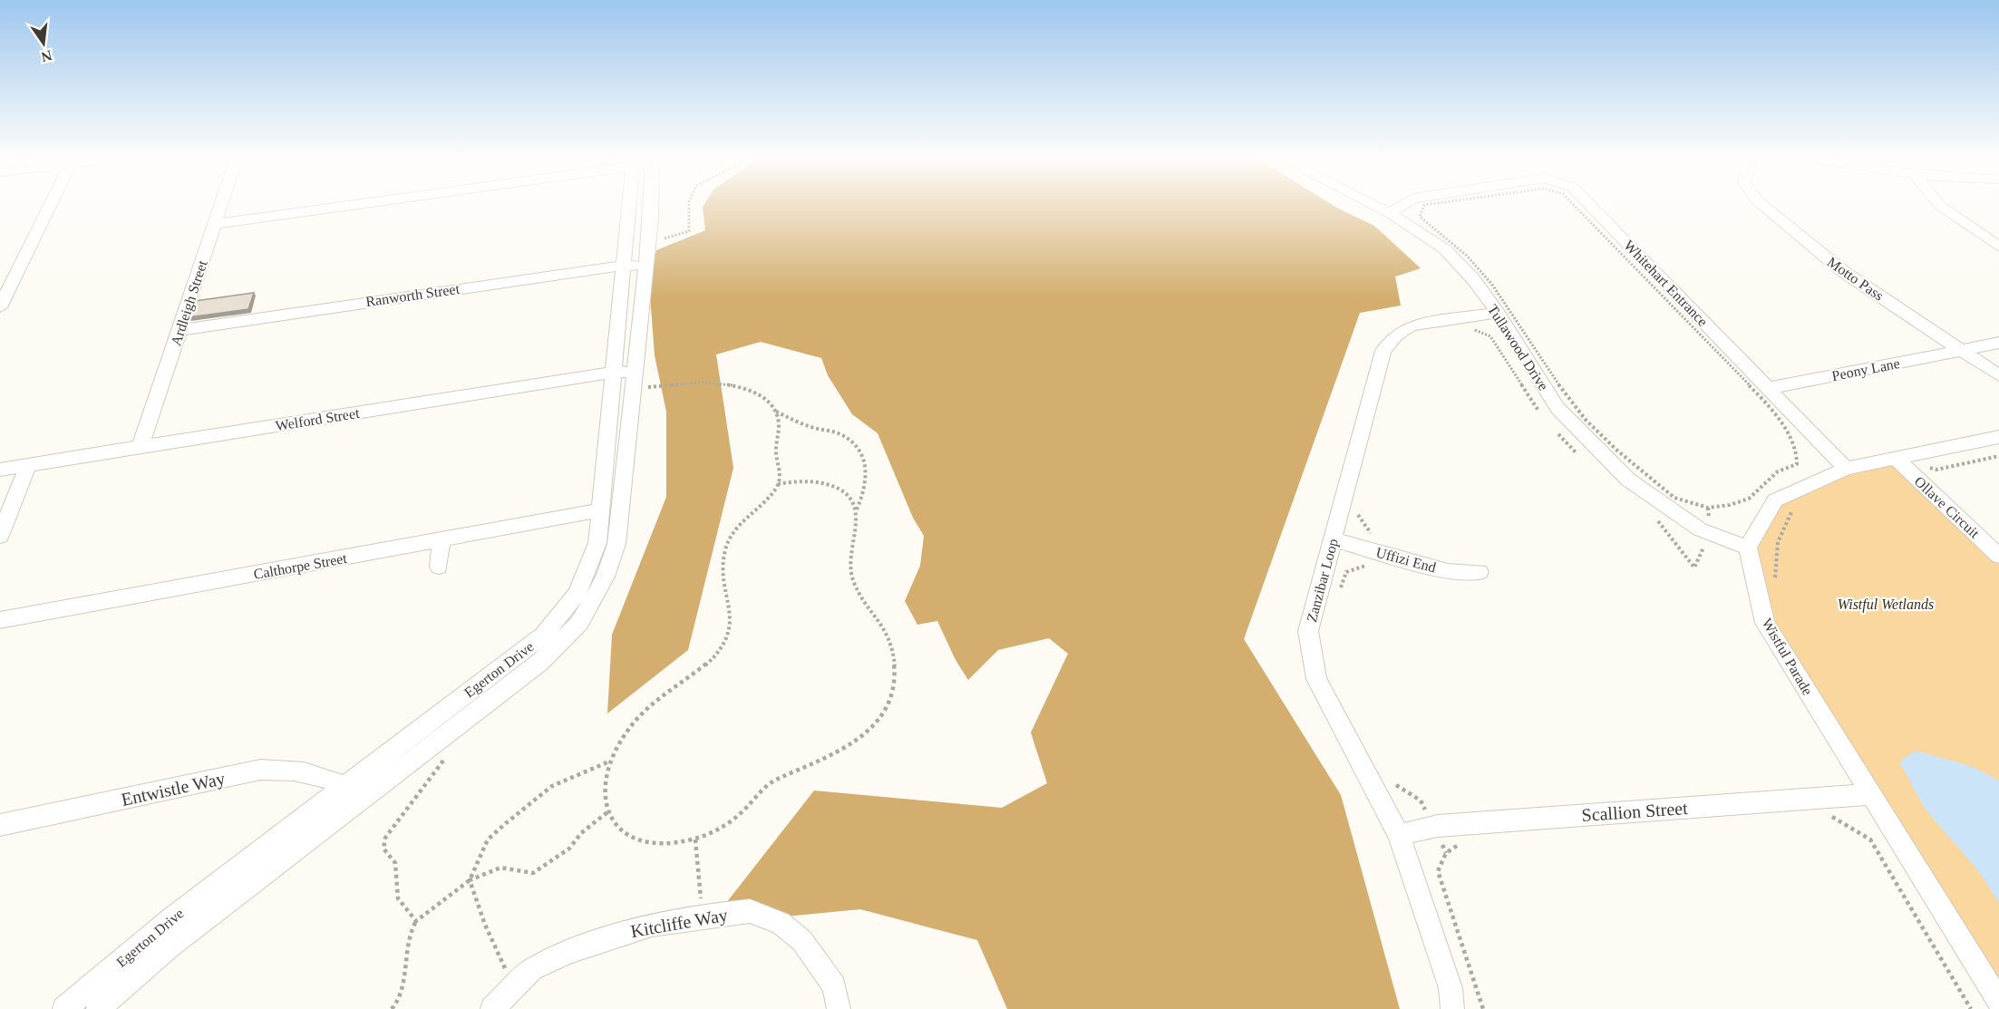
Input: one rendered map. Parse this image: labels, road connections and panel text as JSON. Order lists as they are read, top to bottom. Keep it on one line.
{"streets":{"street":["Motto Pass","Whitehart Entrance","Ranworth Street","Ardleigh Street","Tullawood Drive","Peony Lane","Welford Street","Ollave Circuit","Uffizi End","Calthorpe Street","Zanzibar Loop","Wistful Parade","Egerton Drive","Entwistle Way","Scallion Street","Kitcliffe Way"]},"crossings":[["Motto Pass","Peony Lane"],["Whitehart Entrance","Tullawood Drive"],["Whitehart Entrance","Peony Lane"],["Ranworth Street","Ardleigh Street"],["Ranworth Street","Egerton Drive"],["Ardleigh Street","Welford Street"],["Tullawood Drive","Zanzibar Loop"],["Tullawood Drive","Wistful Parade"],["Welford Street","Egerton Drive"],["Uffizi End","Zanzibar Loop"],["Calthorpe Street","Egerton Drive"],["Zanzibar Loop","Scallion Street"],["Wistful Parade","Scallion Street"],["Egerton Drive","Entwistle Way"]],"parks":["Wistful Wetlands"],"north":"bottom"}
